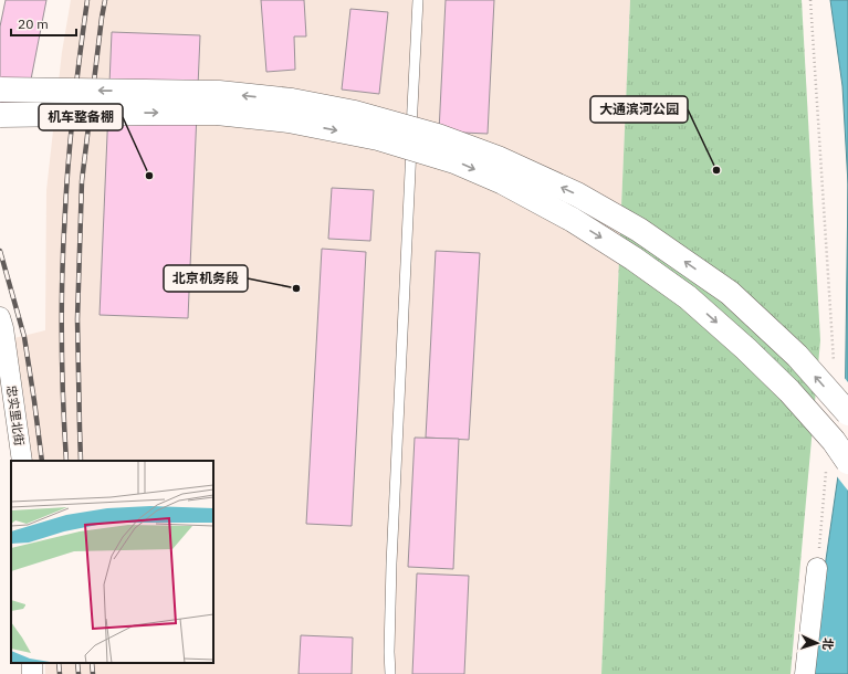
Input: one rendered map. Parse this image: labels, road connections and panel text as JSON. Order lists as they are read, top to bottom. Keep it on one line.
{"streets":{"street":["忠实里北街"]},"places":["大通滨河公园","机车整备棚","北京机务段"],"scale_bar":"20 m","north":"right"}
